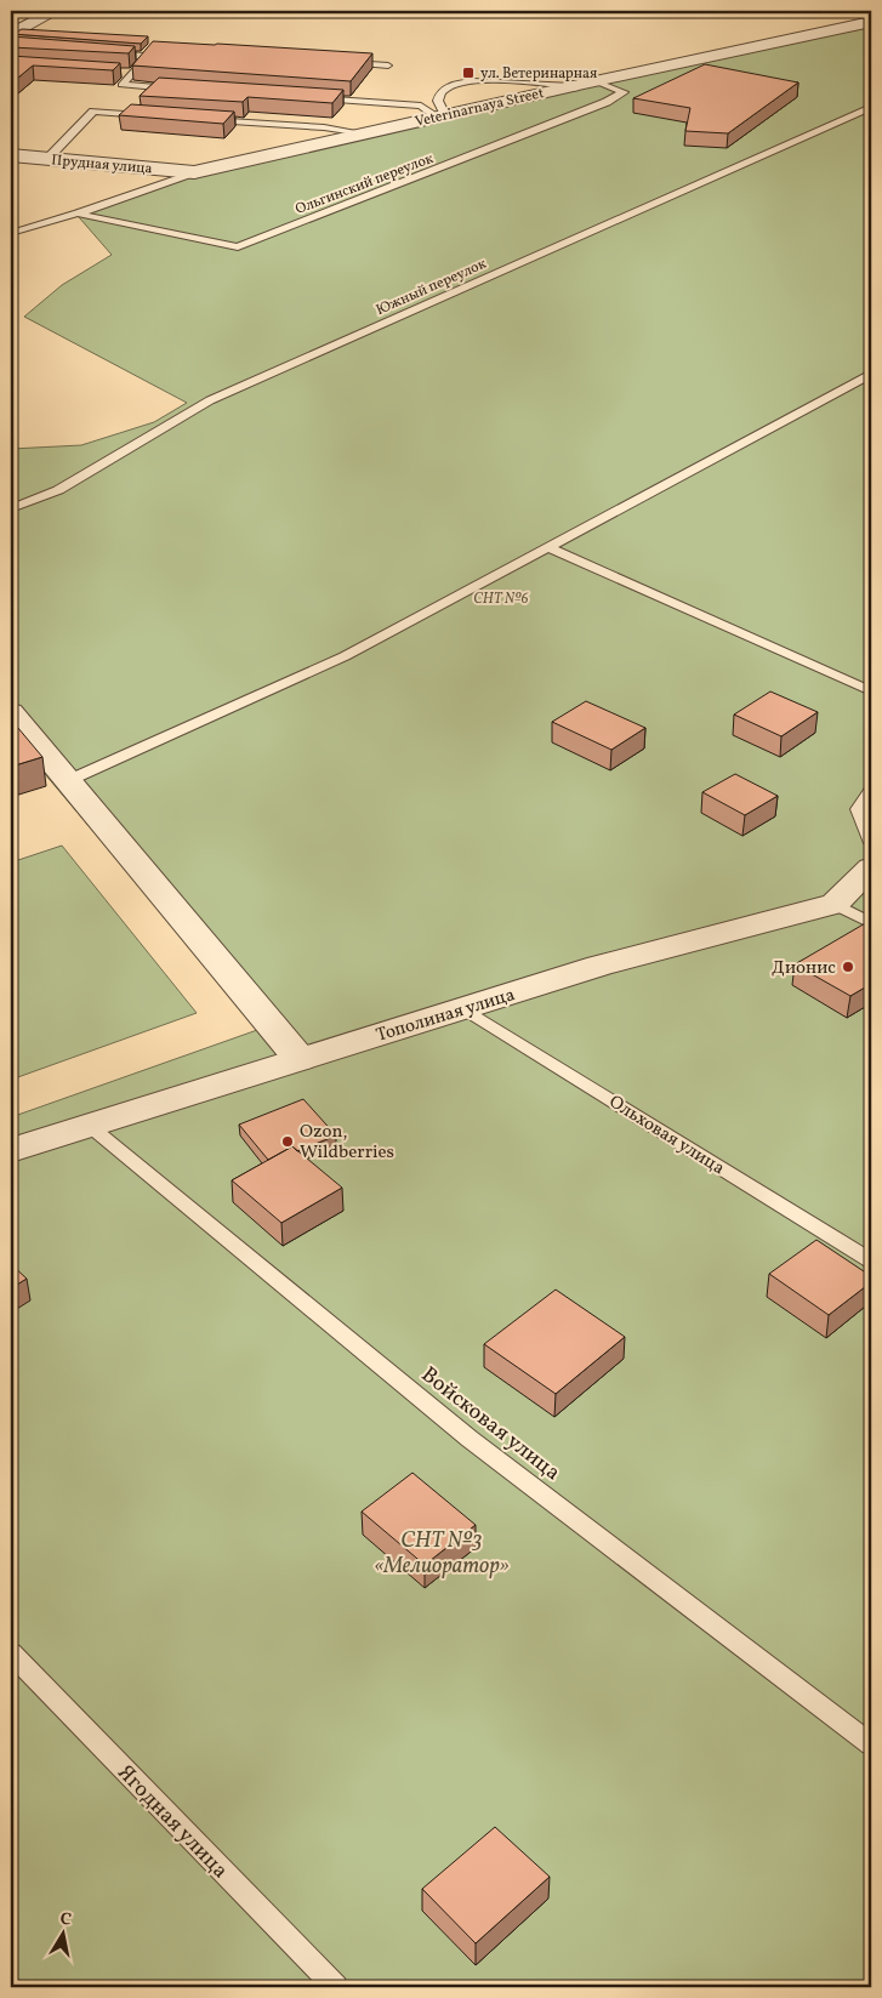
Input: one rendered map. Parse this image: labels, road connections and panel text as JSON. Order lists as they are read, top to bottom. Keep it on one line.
{"streets":{"street":["Veterinarnaya Street","Прудная улица","Тополиная улица"],"lane":["Ольгинский переулок","Южный переулок","Ольховая улица","Войсковая улица","Ягодная улица"]},"crossings":[["Veterinarnaya Street","Прудная улица"],["Veterinarnaya Street","Ольгинский переулок"],["Тополиная улица","Ольховая улица"],["Тополиная улица","Войсковая улица"]],"parks":["СНТ №6","СНТ №3 «Мелиоратор»"],"places":{"transit":["ул. Ветеринарная"],"other":["Дионис","Ozon, Wildberries"]},"north":"top"}
